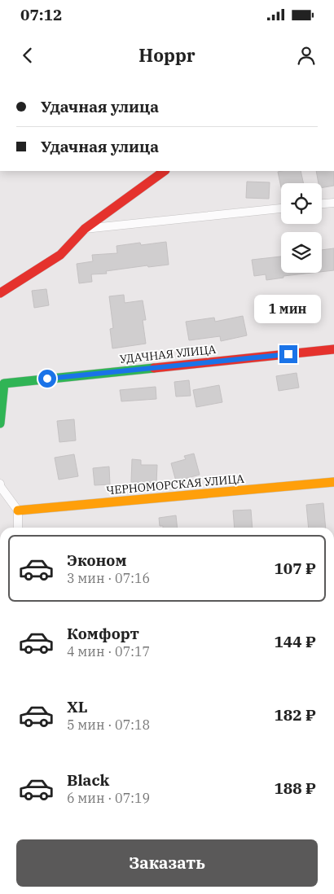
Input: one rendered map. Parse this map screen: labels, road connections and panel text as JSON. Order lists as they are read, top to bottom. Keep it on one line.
{"streets":{"street":["УДАЧНАЯ УЛИЦА","ЧЕРНОМОРСКАЯ УЛИЦА"]},"page":{"status":"07:12","header":"Hoppr","banner":["Удачная улица","Удачная улица"],"bubble":"1 мин","list":[{"name":"Эконом","note":"3 мин · 07:16","value":"107 ₽"},{"name":"Комфорт","note":"4 мин · 07:17","value":"144 ₽"},{"name":"XL","note":"5 мин · 07:18","value":"182 ₽"},{"name":"Black","note":"6 мин · 07:19","value":"188 ₽"}],"buttons":"Заказать"}}
